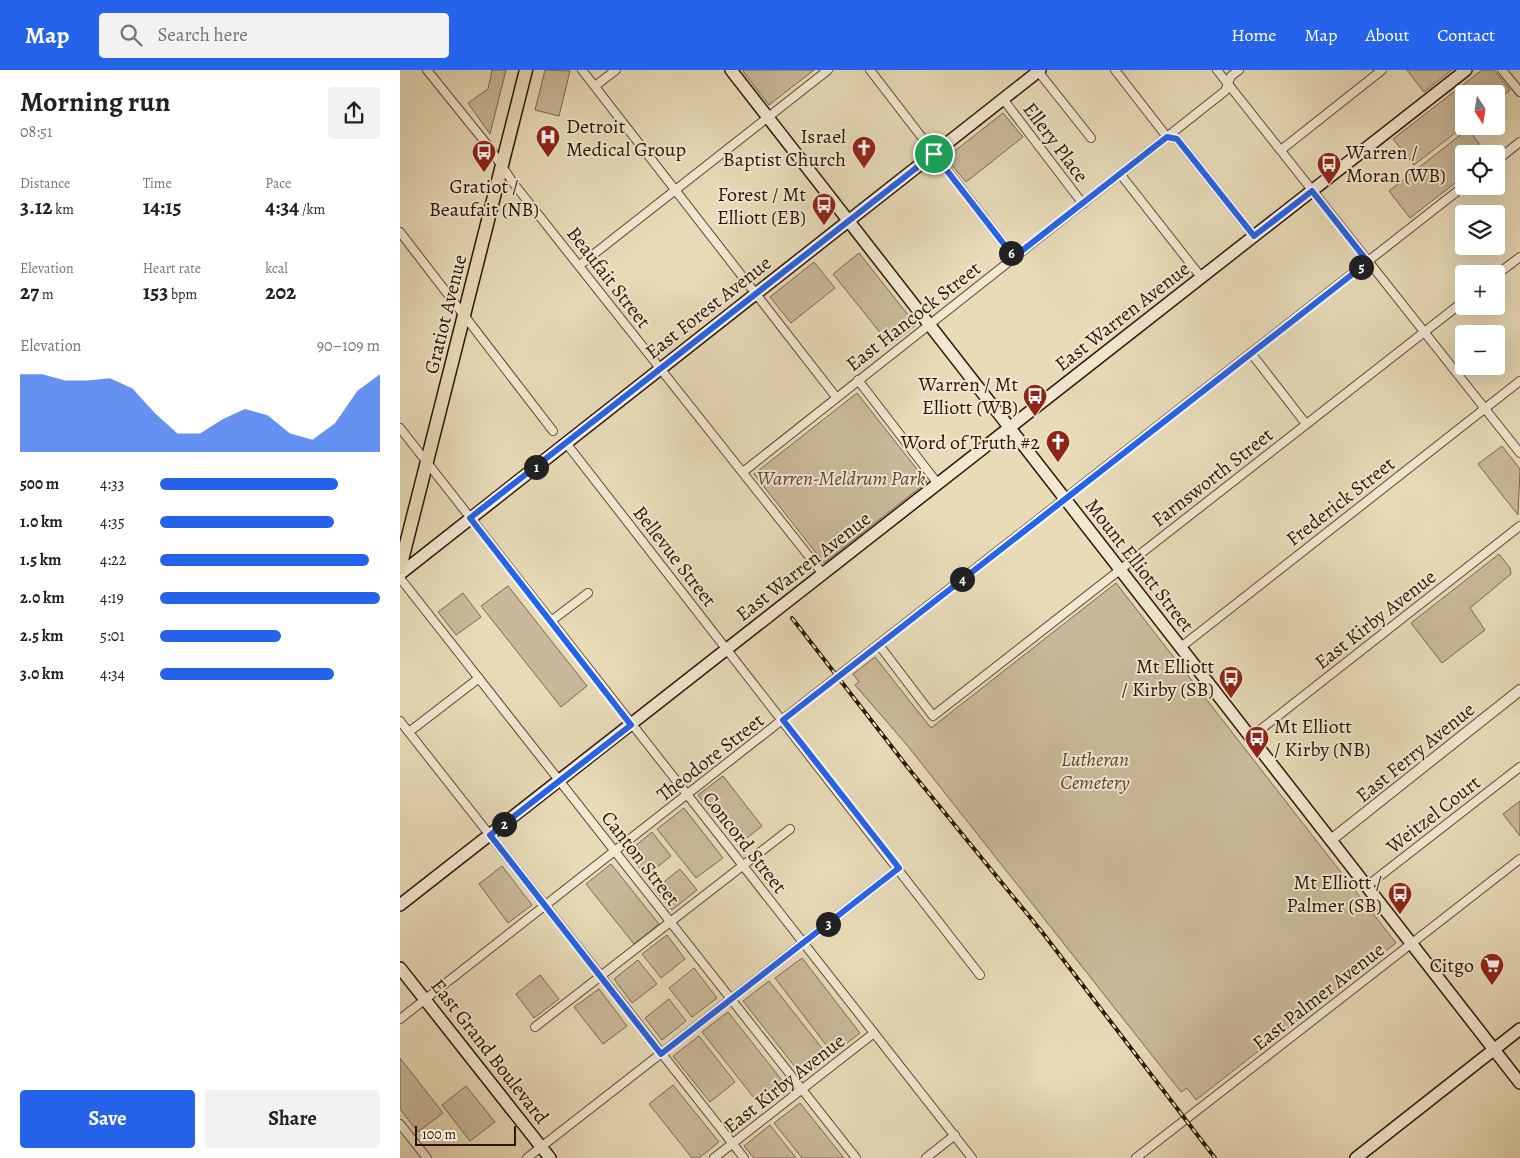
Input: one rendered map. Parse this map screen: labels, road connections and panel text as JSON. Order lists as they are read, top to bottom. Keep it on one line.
{"streets":{"main road":["East Forest Avenue","Gratiot Avenue","East Warren Avenue","Mount Elliott Street","East Grand Boulevard"],"street":["Ellery Place","Beaufait Street","East Hancock Street","Farnsworth Street","Frederick Street","Bellevue Street","East Kirby Avenue","East Ferry Avenue","Theodore Street","Weitzel Court","Concord Street","Canton Street","East Palmer Avenue"]},"crossings":[["Ellery Place","East Forest Avenue"],["Ellery Place","East Hancock Street"],["Beaufait Street","East Forest Avenue"],["Beaufait Street","Gratiot Avenue"],["Beaufait Street","East Hancock Street"],["Beaufait Street","East Warren Avenue"],["East Forest Avenue","Bellevue Street"],["East Forest Avenue","Mount Elliott Street"],["East Forest Avenue","Concord Street"],["Gratiot Avenue","Concord Street"],["East Hancock Street","Mount Elliott Street"],["East Warren Avenue","Bellevue Street"],["East Warren Avenue","Mount Elliott Street"],["East Warren Avenue","Concord Street"],["East Warren Avenue","Canton Street"],["Farnsworth Street","Mount Elliott Street"],["Farnsworth Street","Theodore Street"],["Frederick Street","Mount Elliott Street"],["Bellevue Street","Theodore Street"],["Mount Elliott Street","East Kirby Avenue"],["Mount Elliott Street","East Ferry Avenue"],["Mount Elliott Street","Theodore Street"],["Mount Elliott Street","Weitzel Court"],["Mount Elliott Street","East Palmer Avenue"],["East Kirby Avenue","Concord Street"],["East Kirby Avenue","Canton Street"],["Theodore Street","Concord Street"],["Theodore Street","Canton Street"],["Theodore Street","East Grand Boulevard"]],"parks":["Warren-Meldrum Park","Lutheran Cemetery"],"places":{"hospital":["Detroit Medical Group"],"church":["Israel Baptist Church","Word of Truth #2"],"bus stop":["Gratiot / Beaufait (NB)","Warren / Moran (WB)","Forest / Mt Elliott (EB)","Warren / Mt Elliott (WB)","Mt Elliott / Kirby (SB)","Mt Elliott / Kirby (NB)","Mt Elliott / Palmer (SB)"],"supermarket":["Citgo"]},"scale_bar":"100 m","north":"bottom","page":{"header":"Map","search":"Search here","nav":["Home","Map","About","Contact"],"heading":["Morning run","08:51"],"map_buttons":["+","−"],"stats":[["Distance","3.12 km"],["Time","14:15"],["Pace","4:34 /km"],["Elevation","27 m"],["Heart rate","153 bpm"],["kcal","202"]],"pins":["6","5","1","4","2","3"],"chart":["Elevation","90–109 m"],"list":[{"name":"500 m","note":"4:33"},{"name":"1.0 km","note":"4:35"},{"name":"1.5 km","note":"4:22"},{"name":"2.0 km","note":"4:19"},{"name":"2.5 km","note":"5:01"},{"name":"3.0 km","note":"4:34"}],"buttons":["Save","Share"],"scale":"100 m"}}
